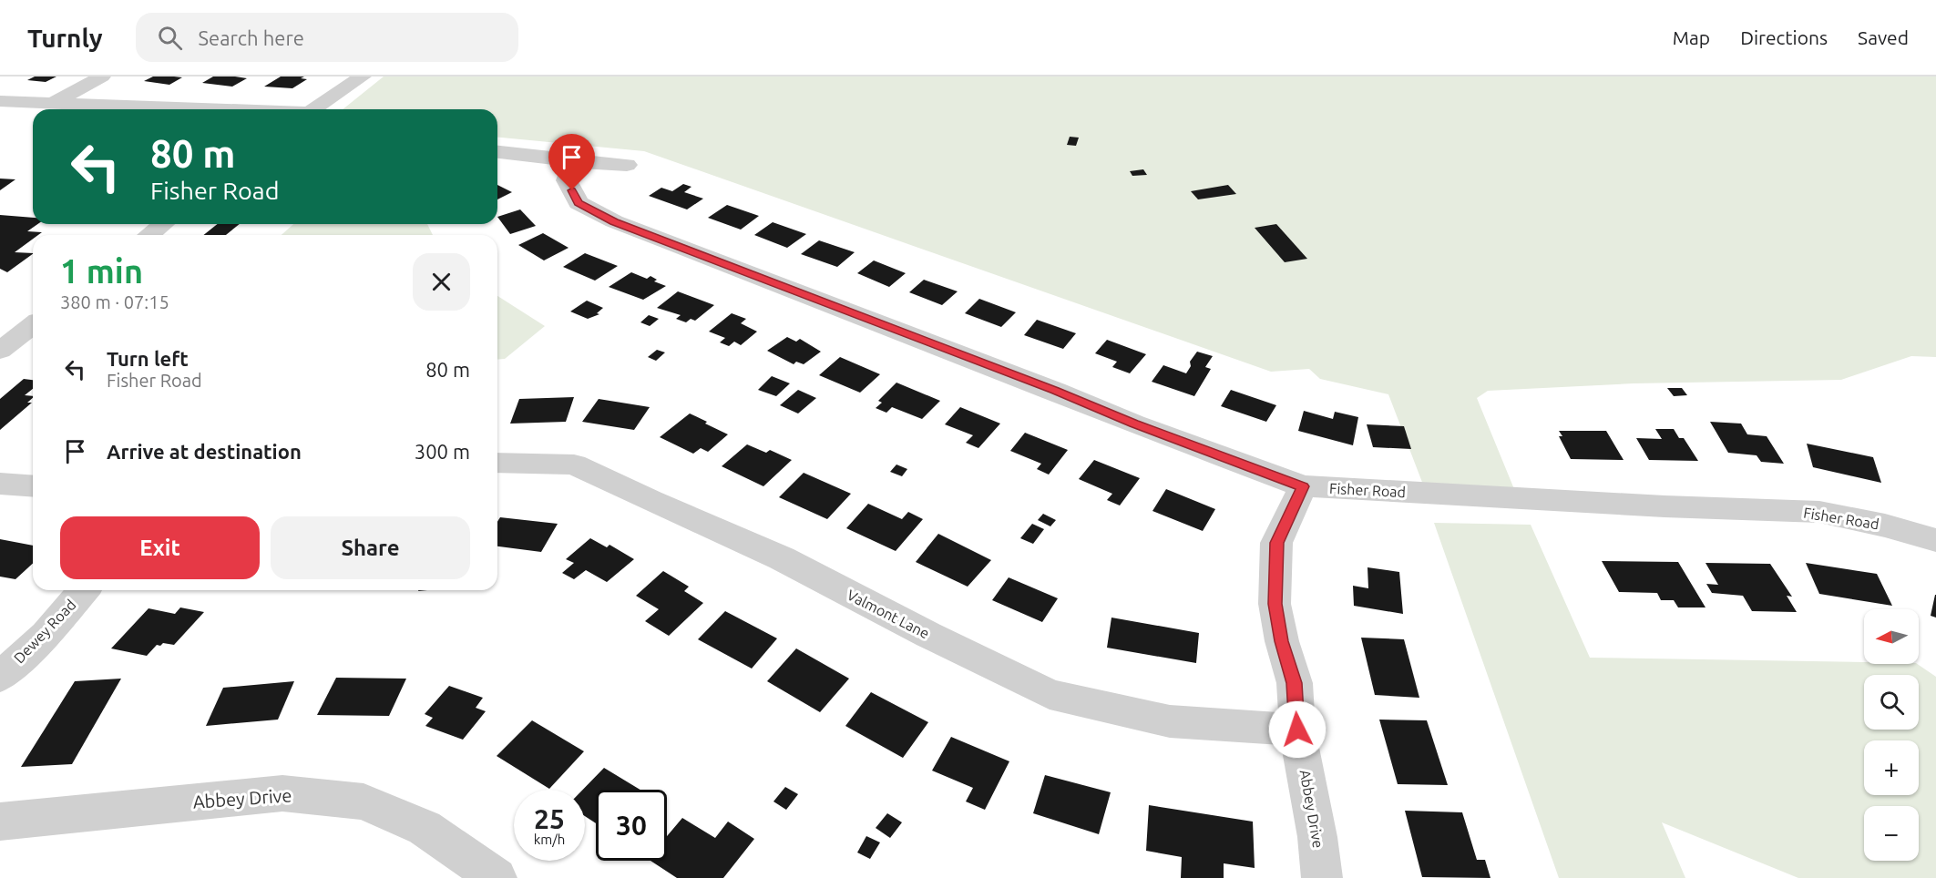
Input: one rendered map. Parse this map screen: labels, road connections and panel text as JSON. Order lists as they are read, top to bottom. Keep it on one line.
{"streets":{"street":["Fisher Road","Valmont Lane","Dewey Road","Abbey Drive"]},"crossings":[["Fisher Road","Abbey Drive"],["Valmont Lane","Abbey Drive"]],"north":"left","page":{"header":"Turnly","search":"Search here","nav":["Map","Directions","Saved"],"turn":["80 m","Fisher Road"],"heading":["1 min","380 m · 07:15"],"list":[{"name":"Turn left","note":"Fisher Road","value":"80 m"},{"name":"Arrive at destination","value":"300 m"}],"buttons":["Exit","Share"],"map_buttons":["+","−"],"speed":"25 km/h","limit":"30"}}
